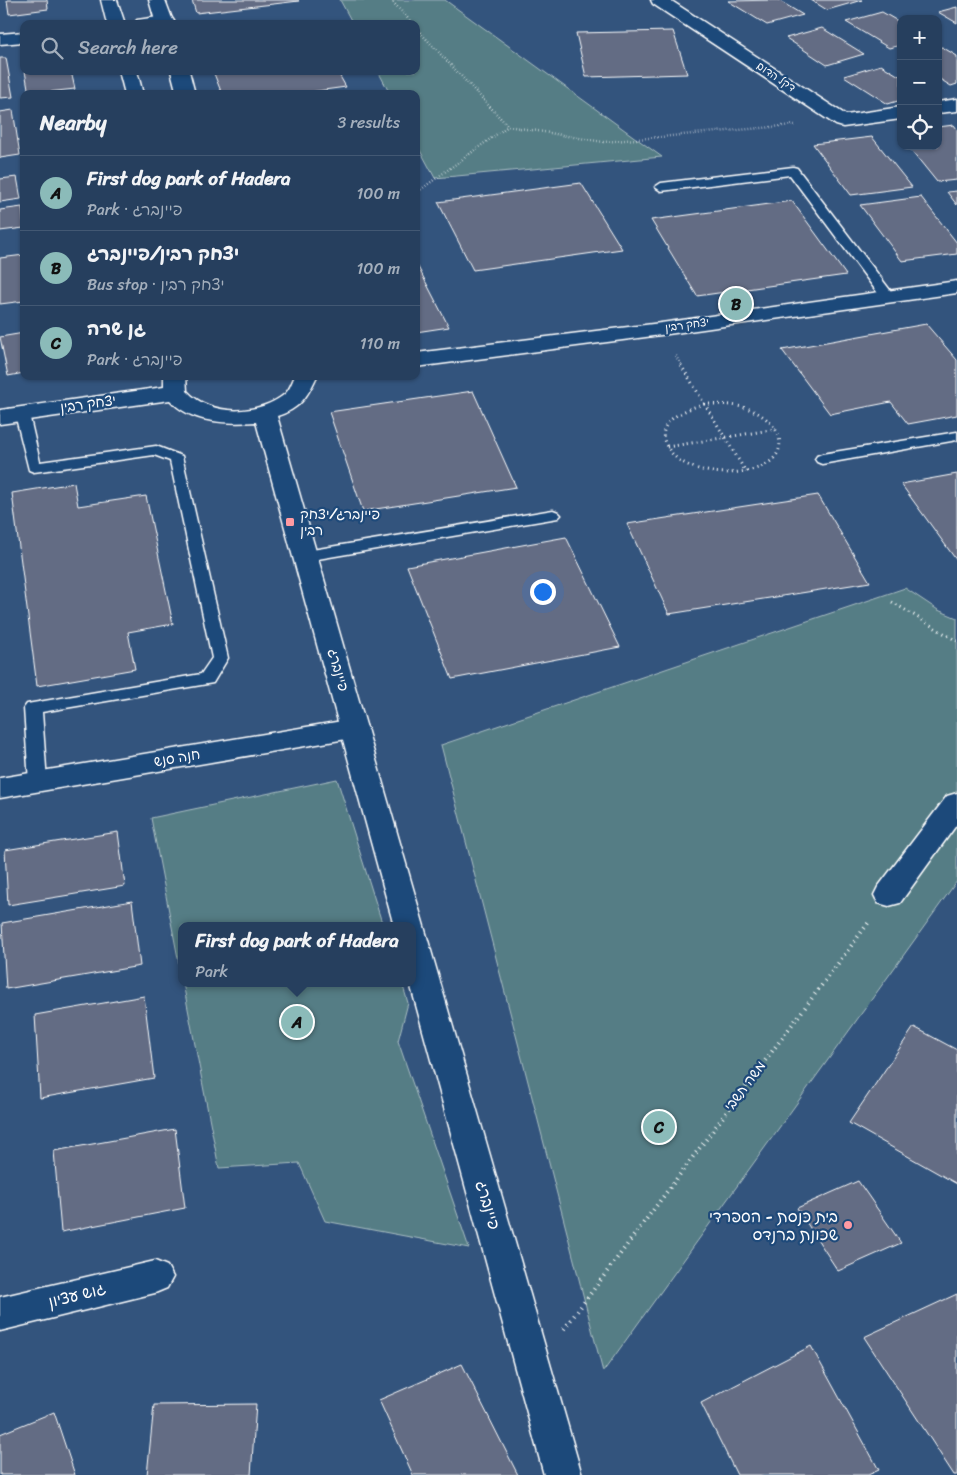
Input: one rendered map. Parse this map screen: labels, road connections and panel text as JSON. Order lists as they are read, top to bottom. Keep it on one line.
{"streets":{"street":["דקל הדום","יצחק רבין","פיינברג","חנה סנש","גוש עציון"],"path":["משה תשבי"]},"crossings":[["פיינברג","חנה סנש"],["פיינברג","משה תשבי"]],"places":{"transit":["פיינברג/יצחק רבין"],"other":["בית כנסת - הספרדי שכונת ברנדס"]},"page":{"map_buttons":["+","−"],"search":"Search here","heading":["Nearby","3 results"],"list":[{"mark":"A","name":"First dog park of Hadera","note":"Park · פיינברג","value":"100 m"},{"mark":"B","name":"יצחק רבין/פיינברג","note":"Bus stop · יצחק רבין","value":"100 m"},{"mark":"C","name":"גן שרה","note":"Park · פיינברג","value":"110 m"}],"pins":["B","A","C"],"popup":["First dog park of Hadera","Park"]}}
